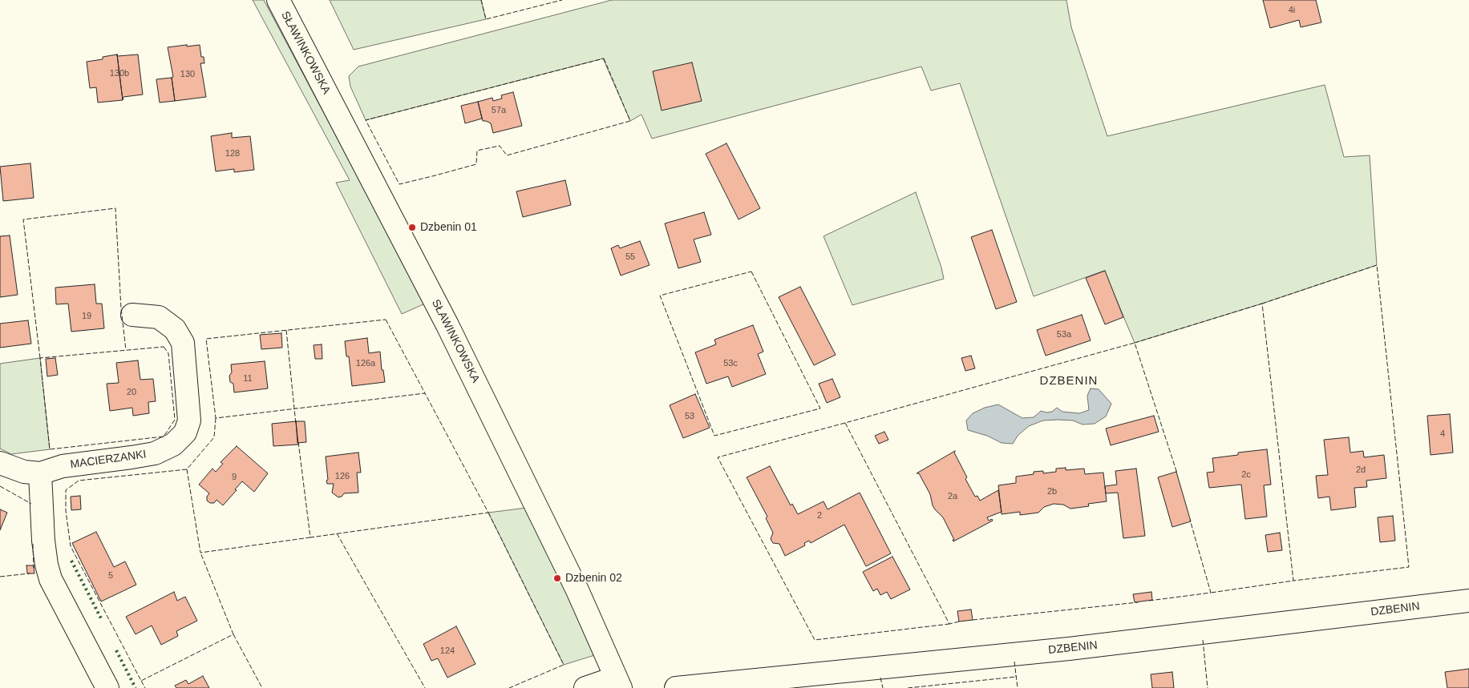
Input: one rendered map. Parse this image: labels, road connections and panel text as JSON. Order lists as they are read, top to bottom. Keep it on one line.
{"streets":{"street":["SŁAWINKOWSKA","MACIERZANKI","DZBENIN"]},"districts":["DZBENIN"],"places":["Dzbenin 01","Dzbenin 02"],"house_numbers":["4i","130b","130","57a","128","55","19","53a","126a","53c","11","20","53","4","2d","2c","126","9","2b","2a","2","5","124"]}
